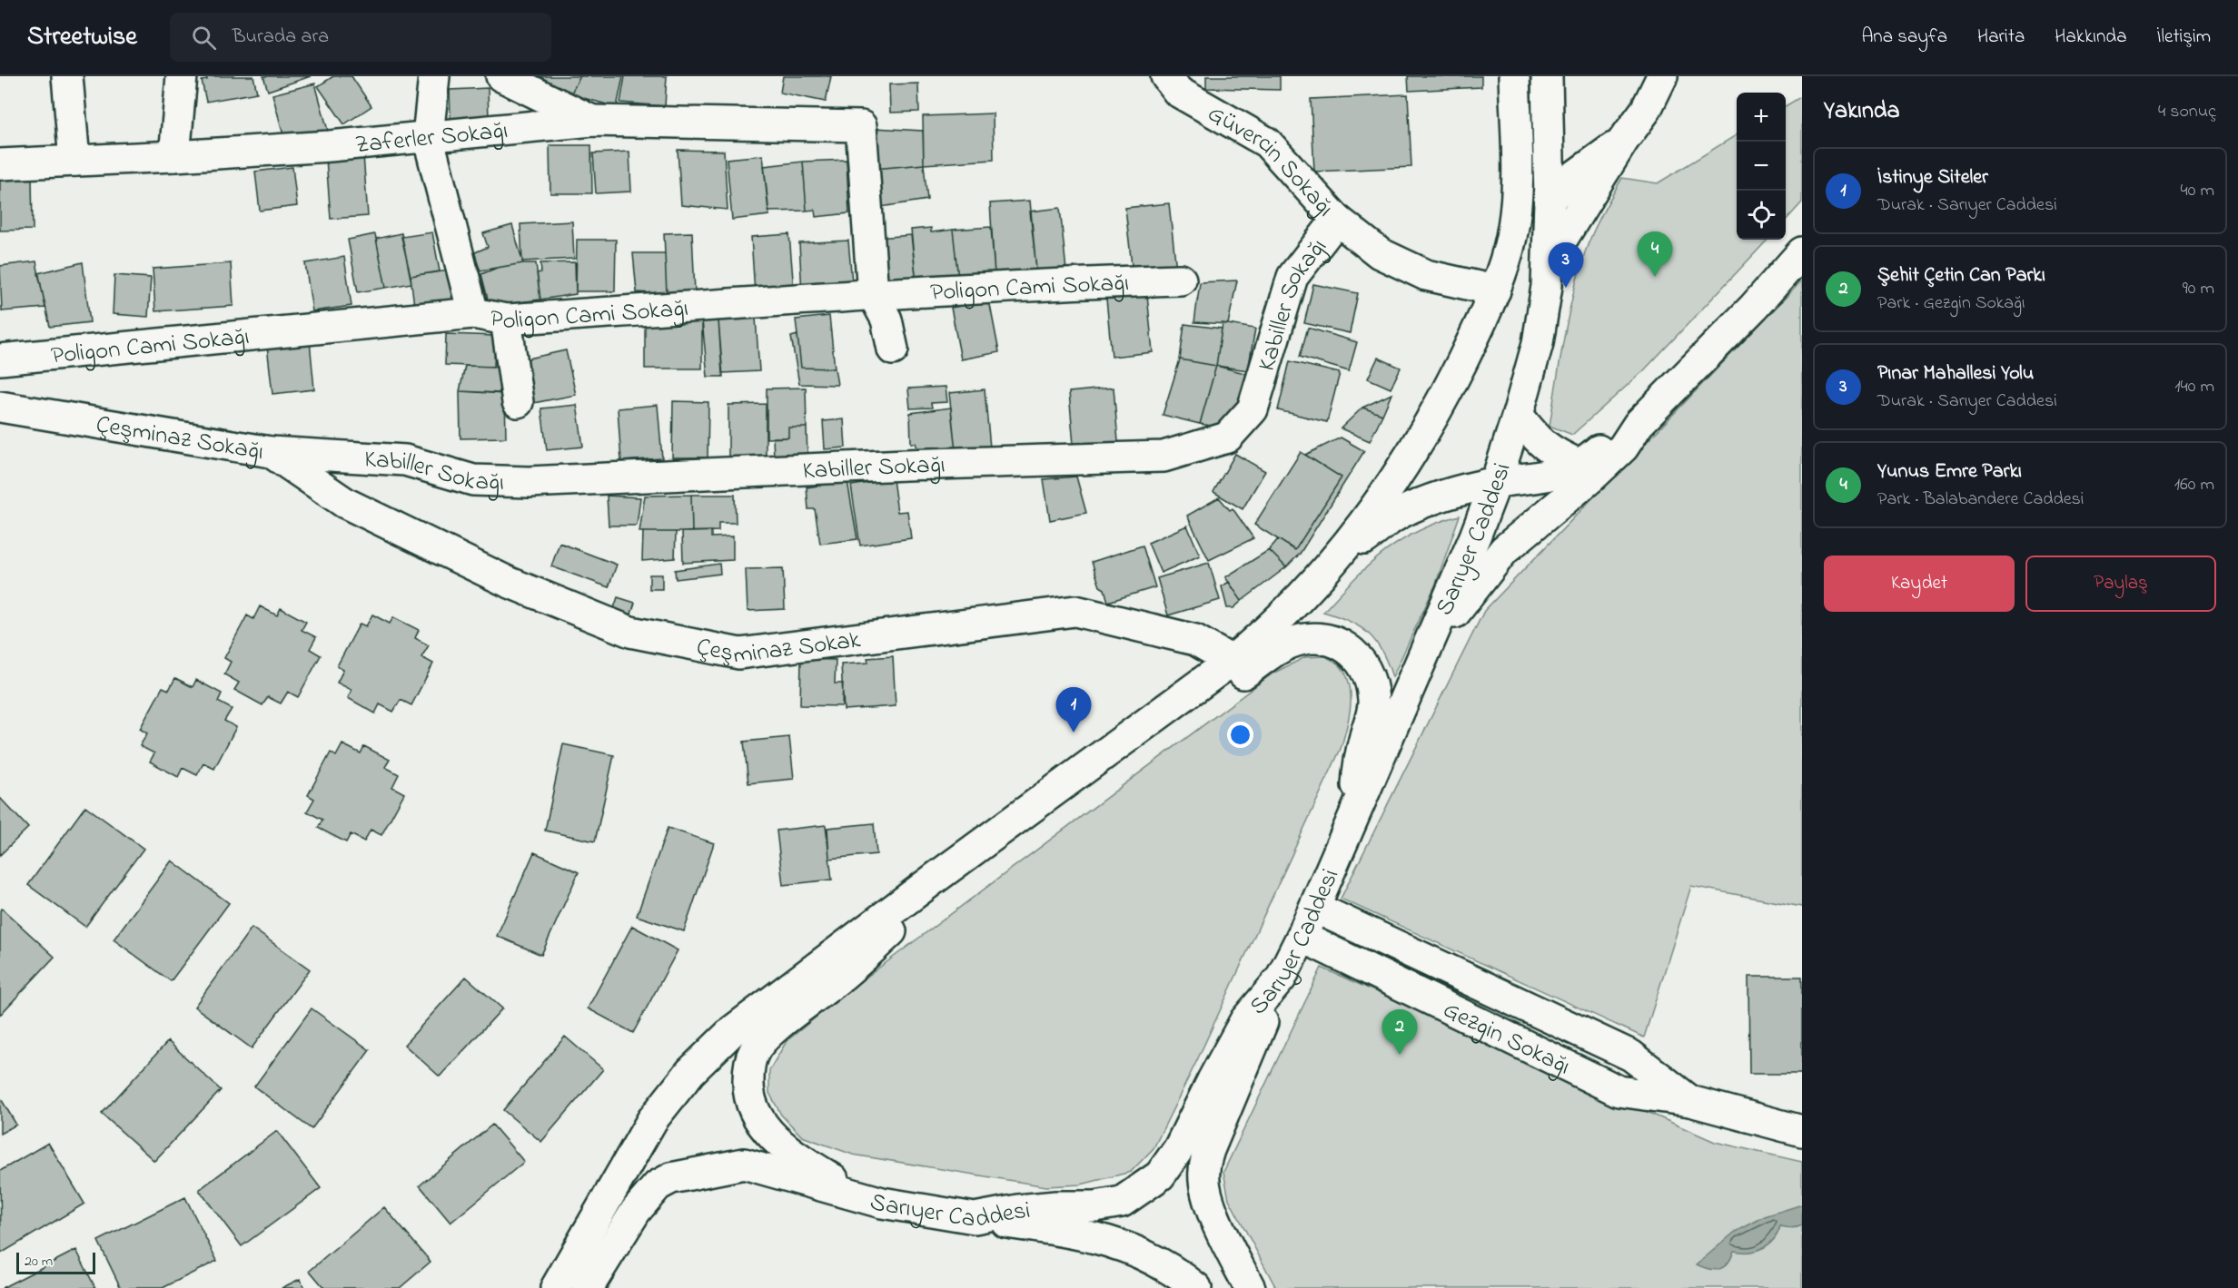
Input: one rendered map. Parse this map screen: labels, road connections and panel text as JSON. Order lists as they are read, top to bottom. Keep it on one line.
{"streets":{"street":["Zaferler Sokağı","Güvercin Sokağı","Poligon Cami Sokağı","Kabiller Sokağı","Çeşminaz Sokağı","Sarıyer Caddesi","Çeşminaz Sokak","Gezgin Sokağı"]},"crossings":[["Zaferler Sokağı","Poligon Cami Sokağı"],["Güvercin Sokağı","Kabiller Sokağı"],["Kabiller Sokağı","Çeşminaz Sokağı"],["Çeşminaz Sokağı","Çeşminaz Sokak"],["Sarıyer Caddesi","Gezgin Sokağı"]],"scale_bar":"20 m","page":{"header":"Streetwise","search":"Burada ara","nav":["Ana sayfa","Harita","Hakkında","İletişim"],"heading":["Yakında","4 sonuç"],"map_buttons":["+","−"],"list":[{"mark":"1","name":"İstinye Siteler","note":"Durak · Sarıyer Caddesi","value":"40 m"},{"mark":"2","name":"Şehit Çetin Can Parkı","note":"Park · Gezgin Sokağı","value":"90 m"},{"mark":"3","name":"Pınar Mahallesi Yolu","note":"Durak · Sarıyer Caddesi","value":"140 m"},{"mark":"4","name":"Yunus Emre Parkı","note":"Park · Balabandere Caddesi","value":"160 m"}],"pins":["4","3","1","2"],"buttons":["Kaydet","Paylaş"],"scale":"20 m"}}
